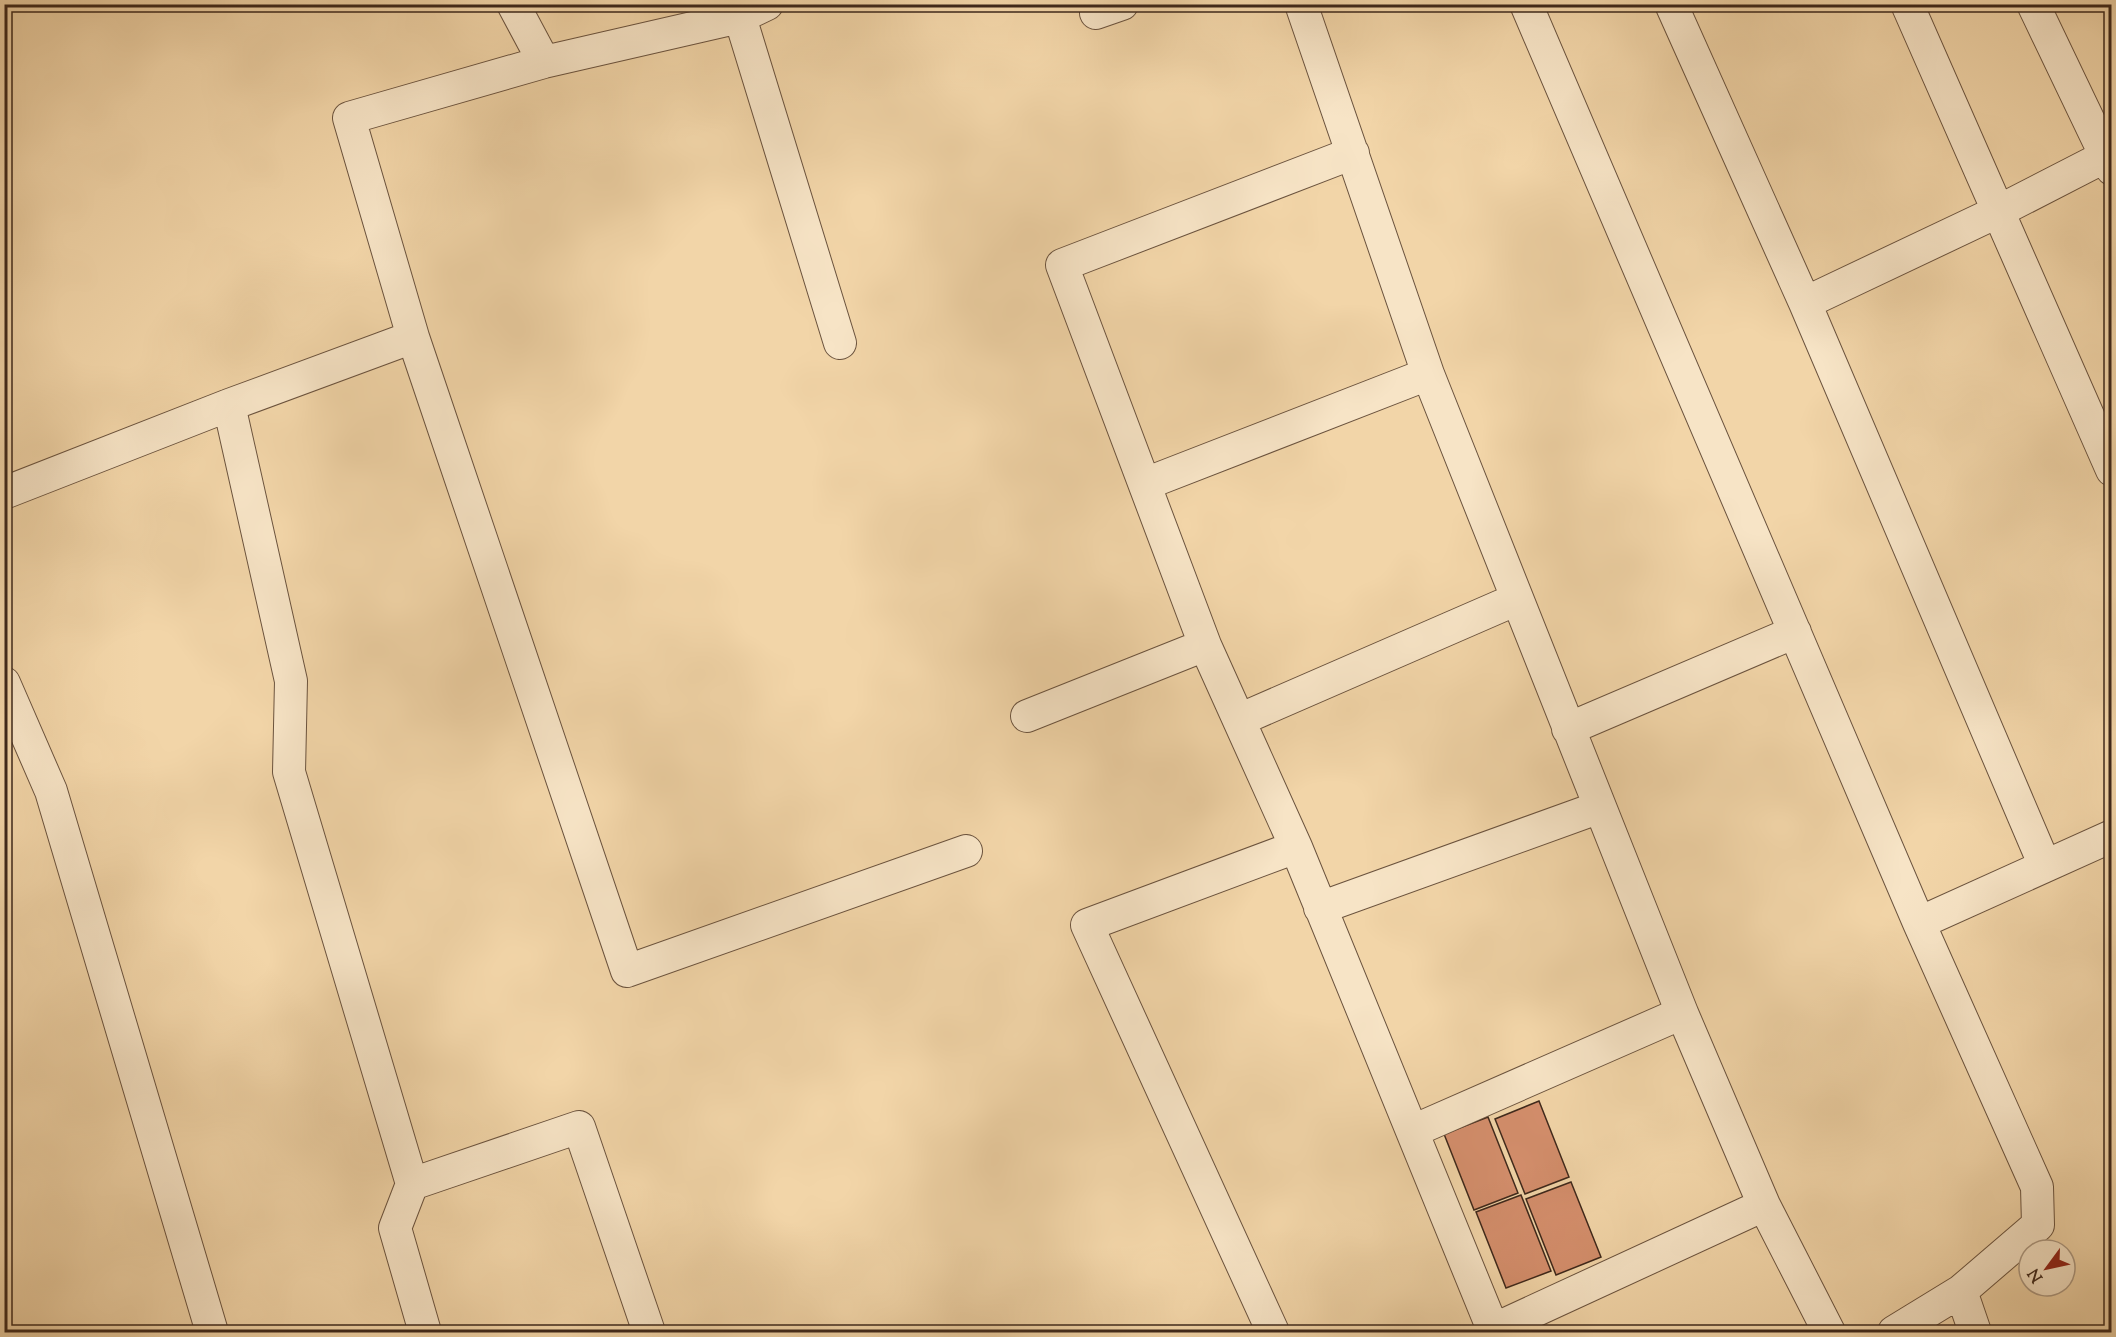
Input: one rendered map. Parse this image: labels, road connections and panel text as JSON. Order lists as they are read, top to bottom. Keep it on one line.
{"north":"bottom left"}
